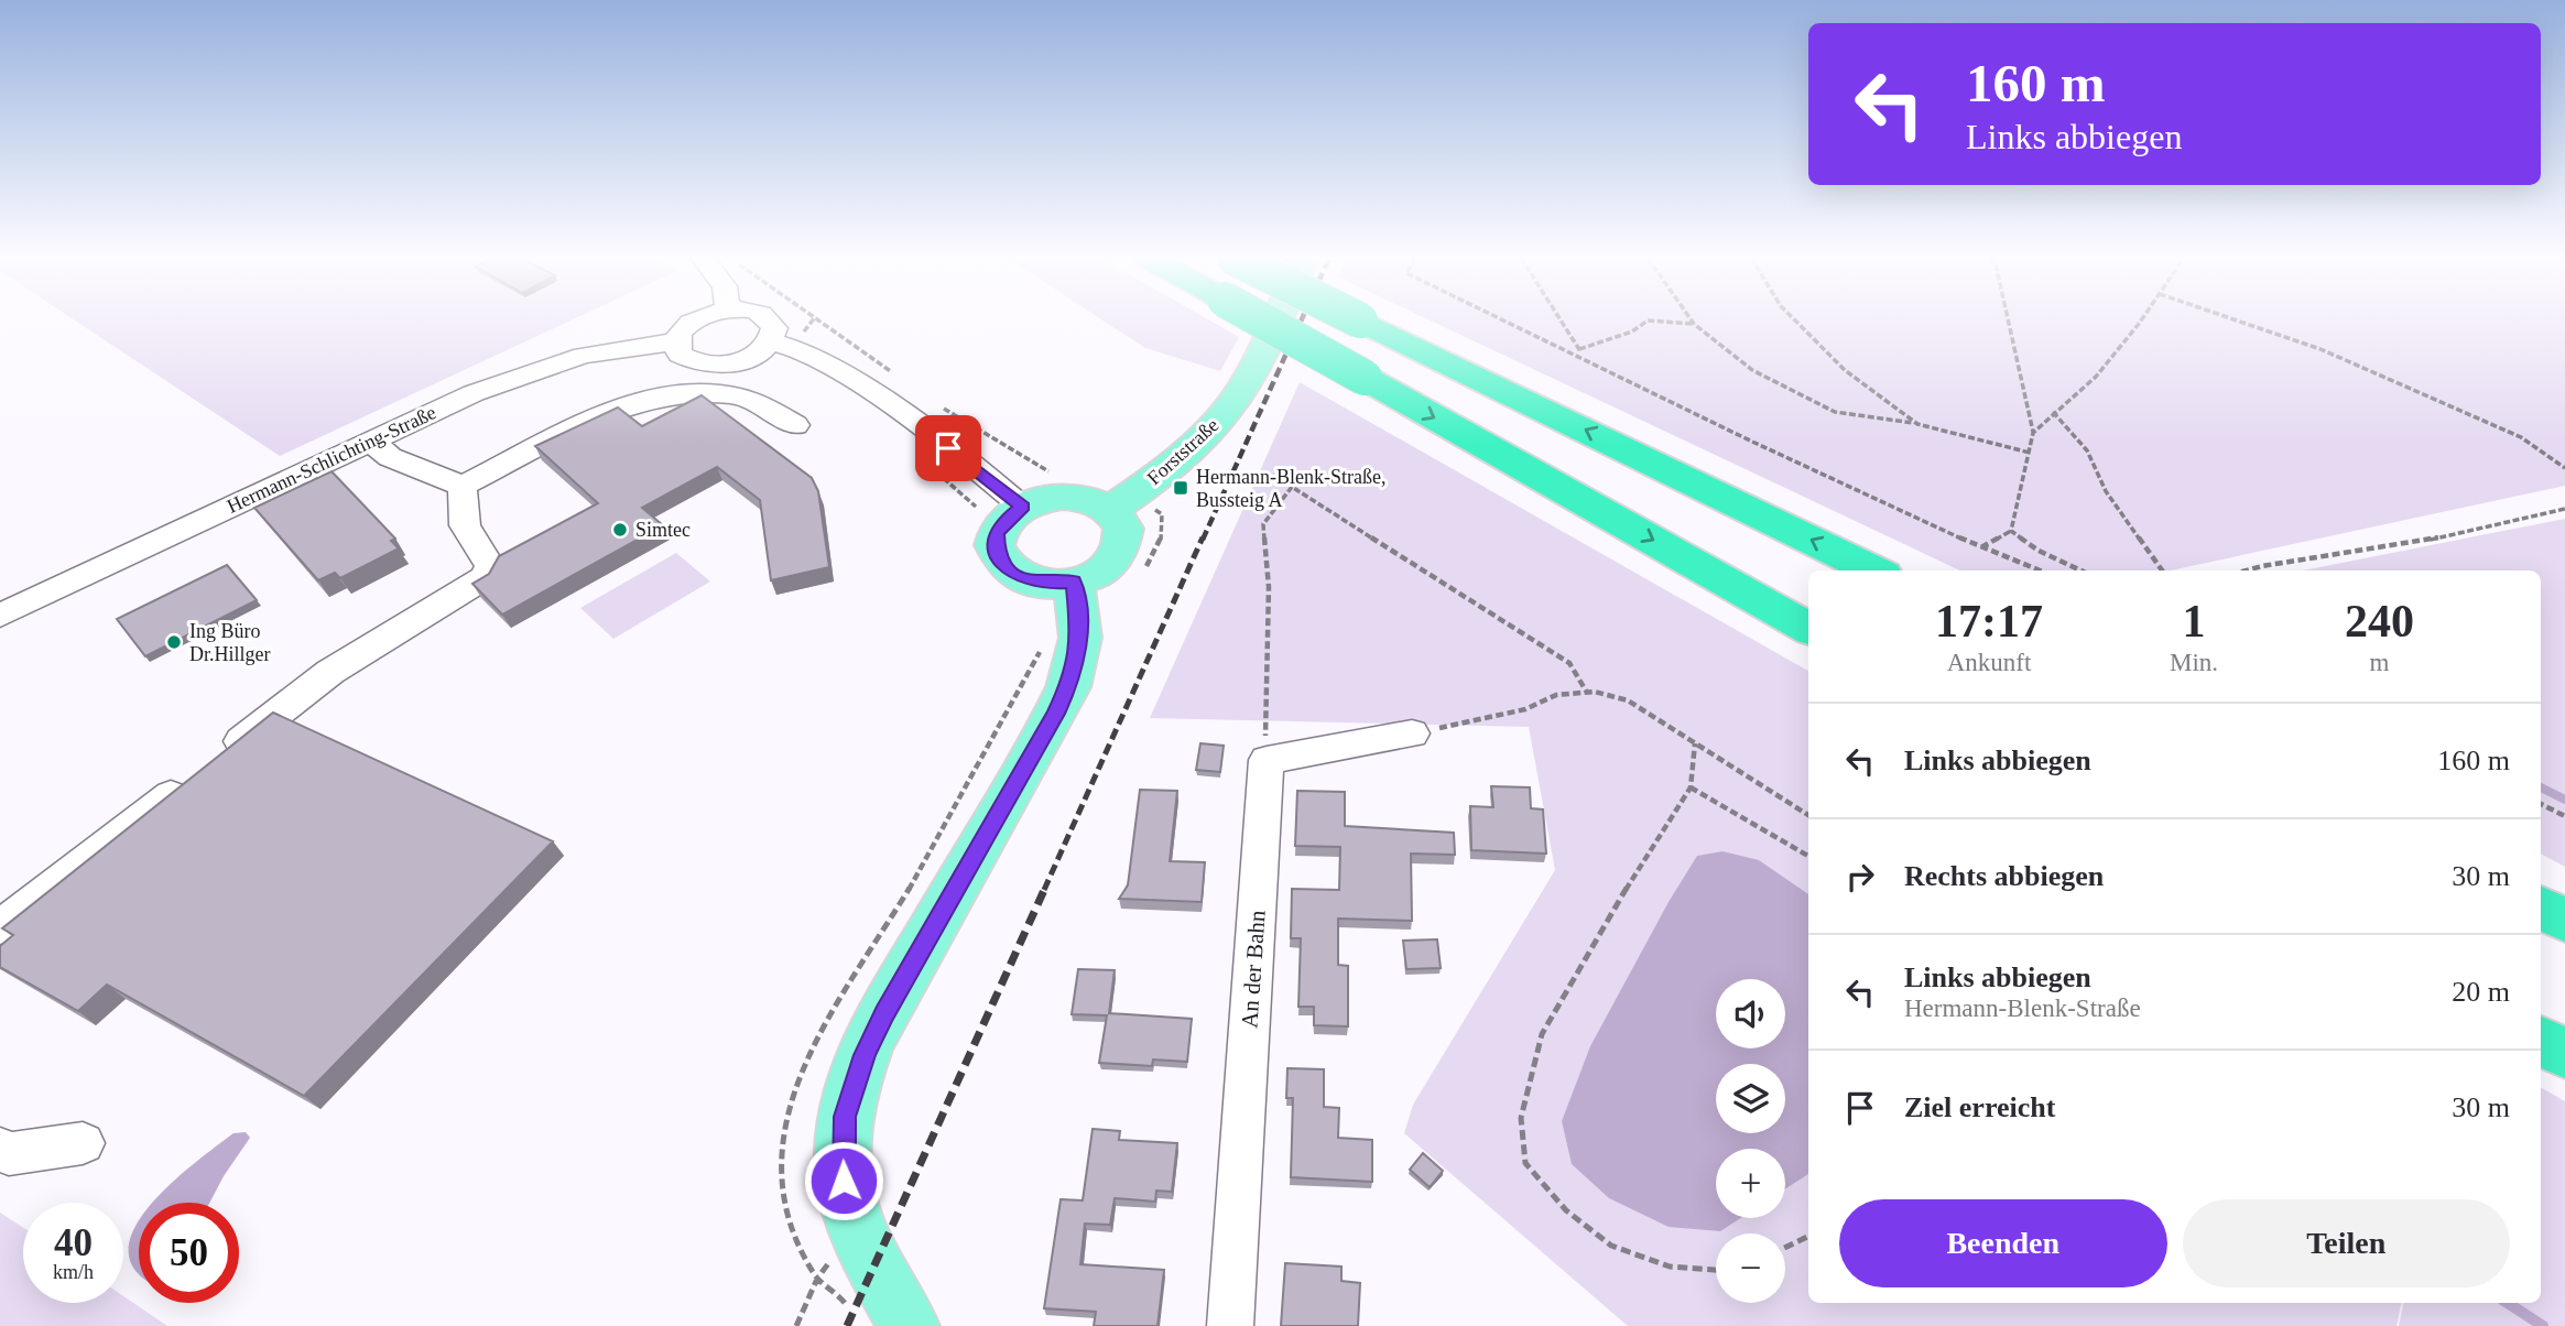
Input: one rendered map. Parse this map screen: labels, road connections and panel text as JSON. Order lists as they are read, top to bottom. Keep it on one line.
{"streets":{"main road":["Forststraße"],"street":["Hermann-Schlichting-Straße","An der Bahn"]},"places":{"transit":["Hermann-Blenk-Straße, Bussteig A"],"other":["Simtec","Ing Büro Dr.Hillger"]},"page":{"turn":["160 m","Links abbiegen"],"eta":["17:17","Ankunft","1","Min.","240","m"],"list":[{"name":"Links abbiegen","value":"160 m"},{"name":"Rechts abbiegen","value":"30 m"},{"name":"Links abbiegen","note":"Hermann-Blenk-Straße","value":"20 m"},{"name":"Ziel erreicht","value":"30 m"}],"map_buttons":["+","−"],"buttons":["Beenden","Teilen"],"speed":"40 km/h","limit":"50"}}
